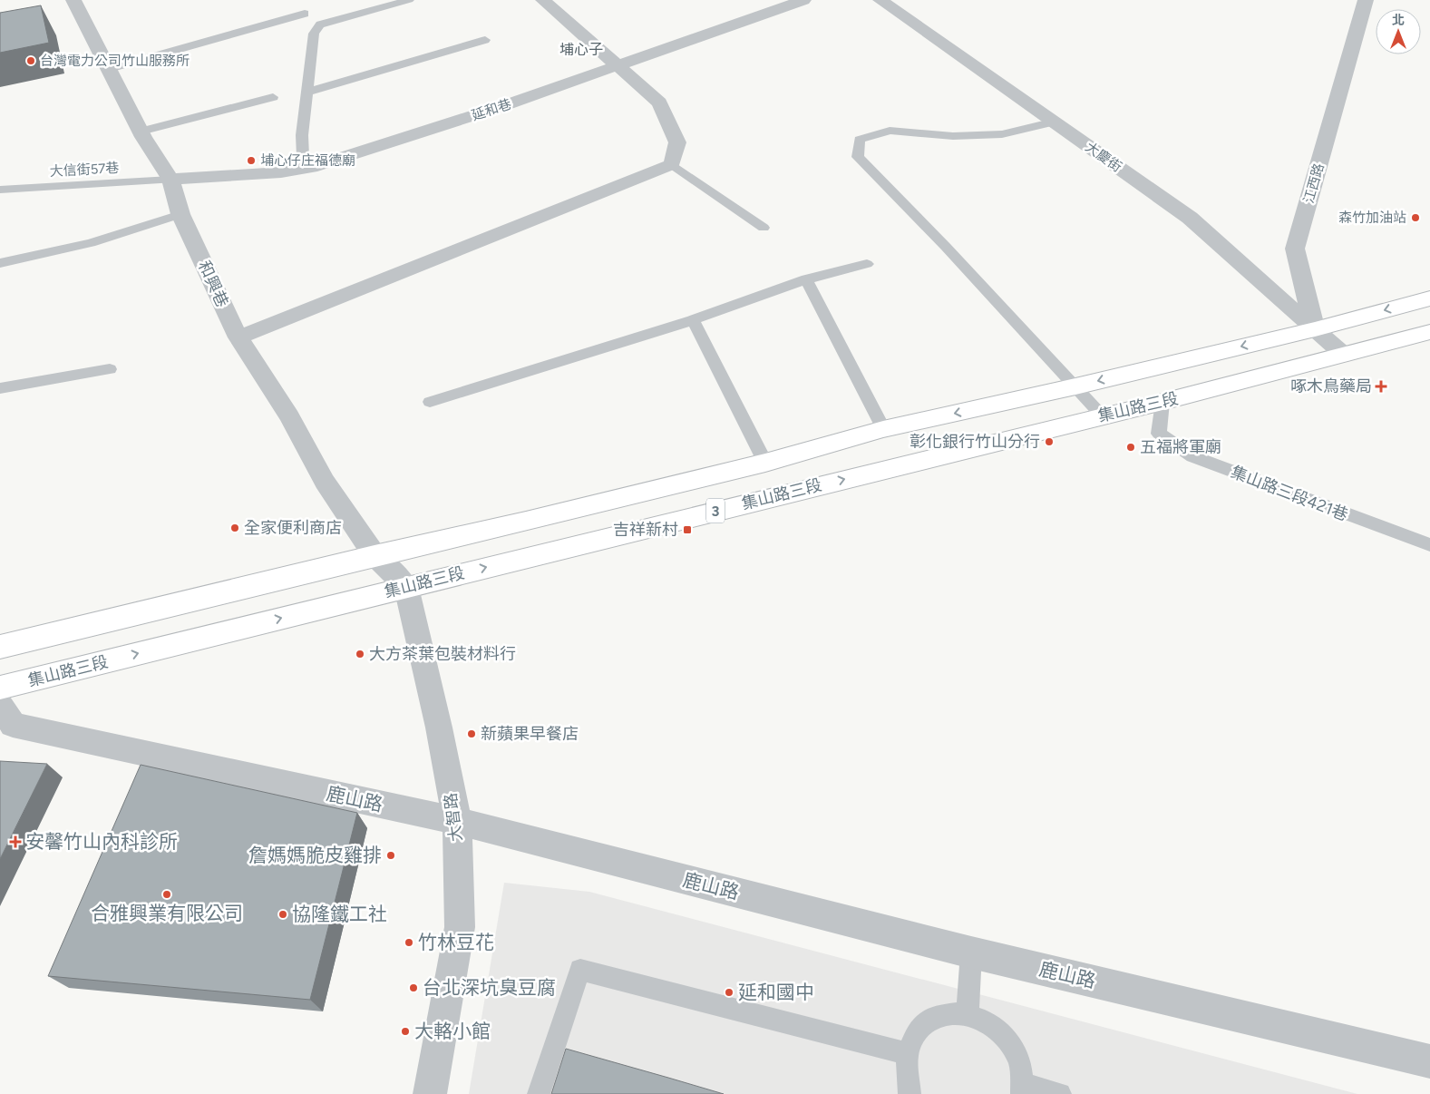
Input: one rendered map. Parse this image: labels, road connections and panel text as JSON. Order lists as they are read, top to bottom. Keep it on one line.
{"streets":{"main road":["集山路三段","3"],"street":["延和巷","大慶街","江西路","和興巷","鹿山路","大智路"],"lane":["大信街57巷","集山路三段421巷"]},"crossings":[["延和巷","大信街57巷"],["延和巷","和興巷"],["大慶街","江西路"],["大慶街","3"],["大信街57巷","和興巷"],["江西路","3"],["和興巷","3"],["集山路三段","集山路三段421巷"],["集山路三段","大智路"],["鹿山路","大智路"]],"districts":["埔心子"],"places":{"other":["台灣電力公司竹山服務所","埔心仔庄福德廟","森竹加油站","彰化銀行竹山分行","五福將軍廟","全家便利商店","大方茶葉包裝材料行","新蘋果早餐店","詹媽媽脆皮雞排","合雅興業有限公司","協隆鐵工社","竹林豆花","台北深坑臭豆腐","延和國中","大輅小館"],"health":["啄木鳥藥局","安馨竹山內科診所"],"transit":["吉祥新村"]},"north":"top"}
